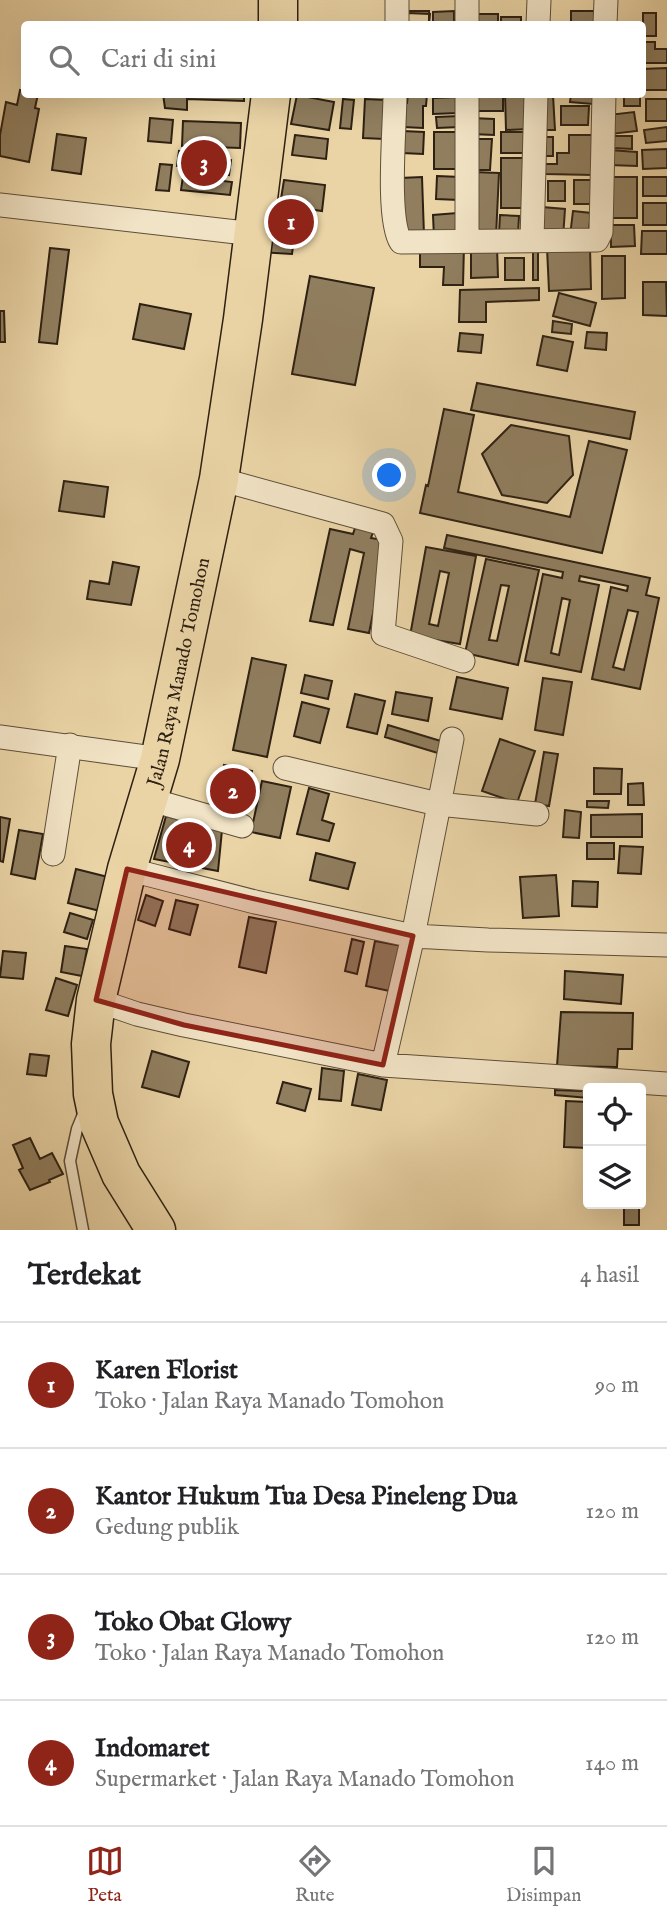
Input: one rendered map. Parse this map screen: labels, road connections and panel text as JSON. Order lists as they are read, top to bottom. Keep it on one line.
{"streets":{"highway":["Jalan Raya Manado Tomohon"]},"page":{"search":"Cari di sini","pins":["3","1","2","4"],"heading":["Terdekat","4 hasil"],"list":[{"mark":"1","name":"Karen Florist","note":"Toko · Jalan Raya Manado Tomohon","value":"90 m"},{"mark":"2","name":"Kantor Hukum Tua Desa Pineleng Dua","note":"Gedung publik","value":"120 m"},{"mark":"3","name":"Toko Obat Glowy","note":"Toko · Jalan Raya Manado Tomohon","value":"120 m"},{"mark":"4","name":"Indomaret","note":"Supermarket · Jalan Raya Manado Tomohon","value":"140 m"}],"nav":["Peta","Rute","Disimpan"]}}
